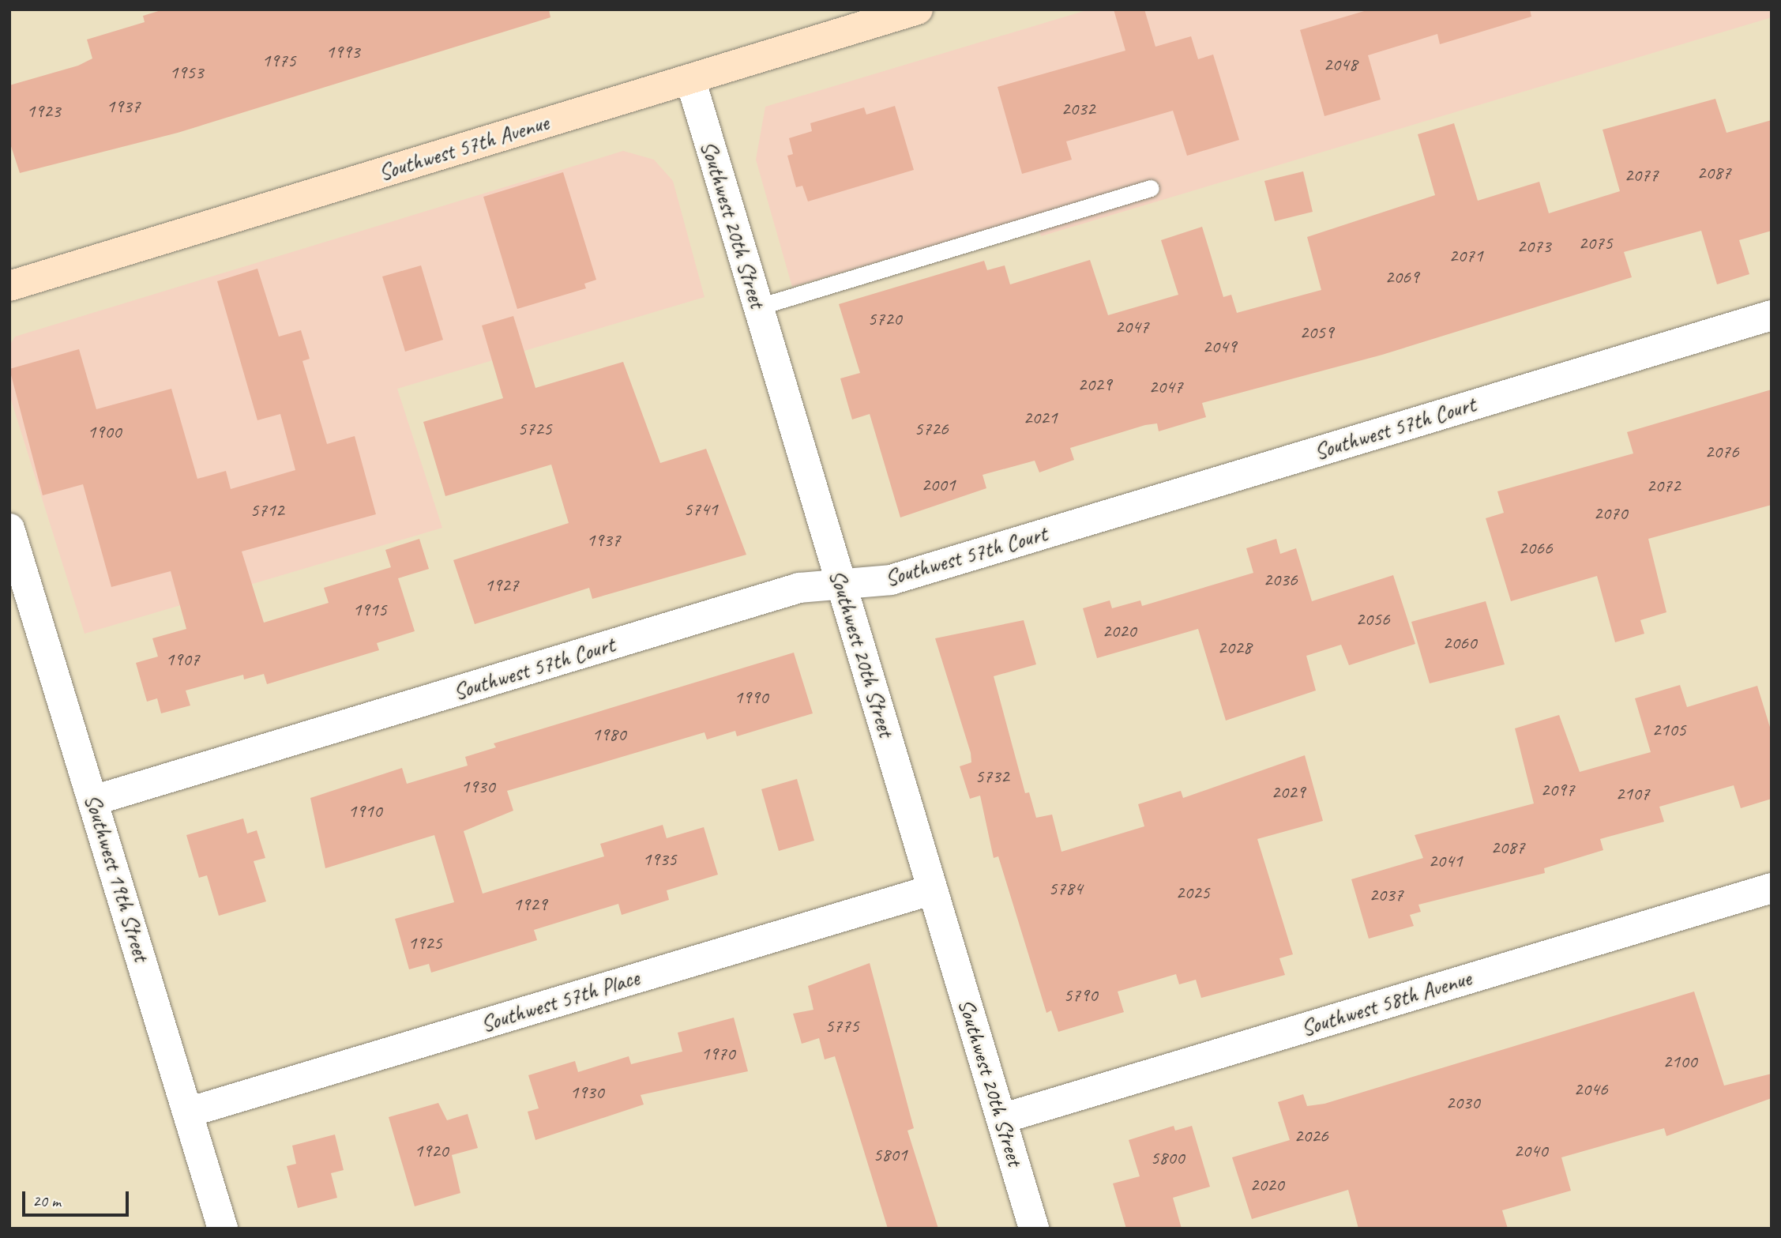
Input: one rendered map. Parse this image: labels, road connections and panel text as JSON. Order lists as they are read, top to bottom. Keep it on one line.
{"streets":{"main road":["Southwest 57th Avenue"],"street":["Southwest 20th Street","Southwest 57th Court","Southwest 19th Street","Southwest 57th Place","Southwest 58th Avenue"]},"crossings":[["Southwest 57th Avenue","Southwest 20th Street"],["Southwest 20th Street","Southwest 57th Court"],["Southwest 20th Street","Southwest 57th Place"],["Southwest 20th Street","Southwest 58th Avenue"],["Southwest 57th Court","Southwest 19th Street"],["Southwest 19th Street","Southwest 57th Place"]],"house_numbers":["1993","1975","2048","1953","1937","2032","1923","2087","2077","2075","2073","2071","2069","5720","2047","2059","2049","2029","2047","2021","5725","5726","1900","2076","2001","2072","5741","5712","2070","1937","2066","2036","1927","1915","2056","2020","2060","2028","1907","1990","2105","1980","5732","1930","2097","2029","2107","1910","2087","1935","2041","5784","2025","2037","1929","1925","5790","5775","1970","2100","2046","1930","2030","2026","1920","2040","5801","5800","2020"],"scale_bar":"20 m"}
